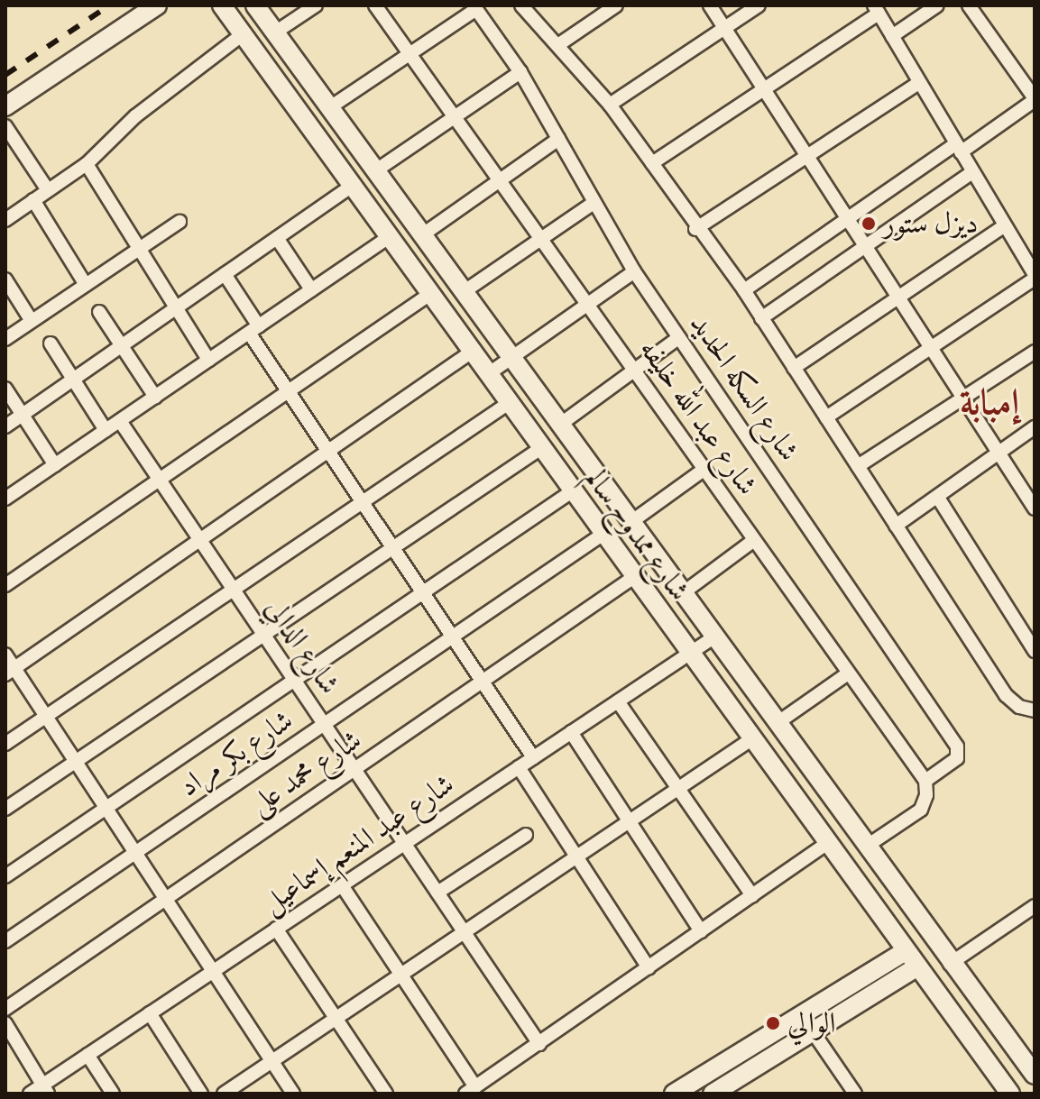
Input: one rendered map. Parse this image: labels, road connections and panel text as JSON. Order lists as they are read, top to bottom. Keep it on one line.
{"streets":{"main road":["شارع ممدوح سالم"],"street":["شارع السكه الحديد","شارع عبد الله خليفه","شارع الدالي","شارع بكر مراد","شارع محمد على","شارع عبد المنعم إسماعيل"]},"crossings":[["شارع السكه الحديد","شارع عبد الله خليفه"],["شارع ممدوح سالم","شارع بكر مراد"],["شارع ممدوح سالم","شارع محمد على"],["شارع ممدوح سالم","شارع عبد المنعم إسماعيل"],["شارع الدالي","شارع بكر مراد"],["شارع الدالي","شارع محمد على"],["شارع الدالي","شارع عبد المنعم إسماعيل"]],"districts":["إمبابة"],"places":["ديزل ستور","الوالي"]}
